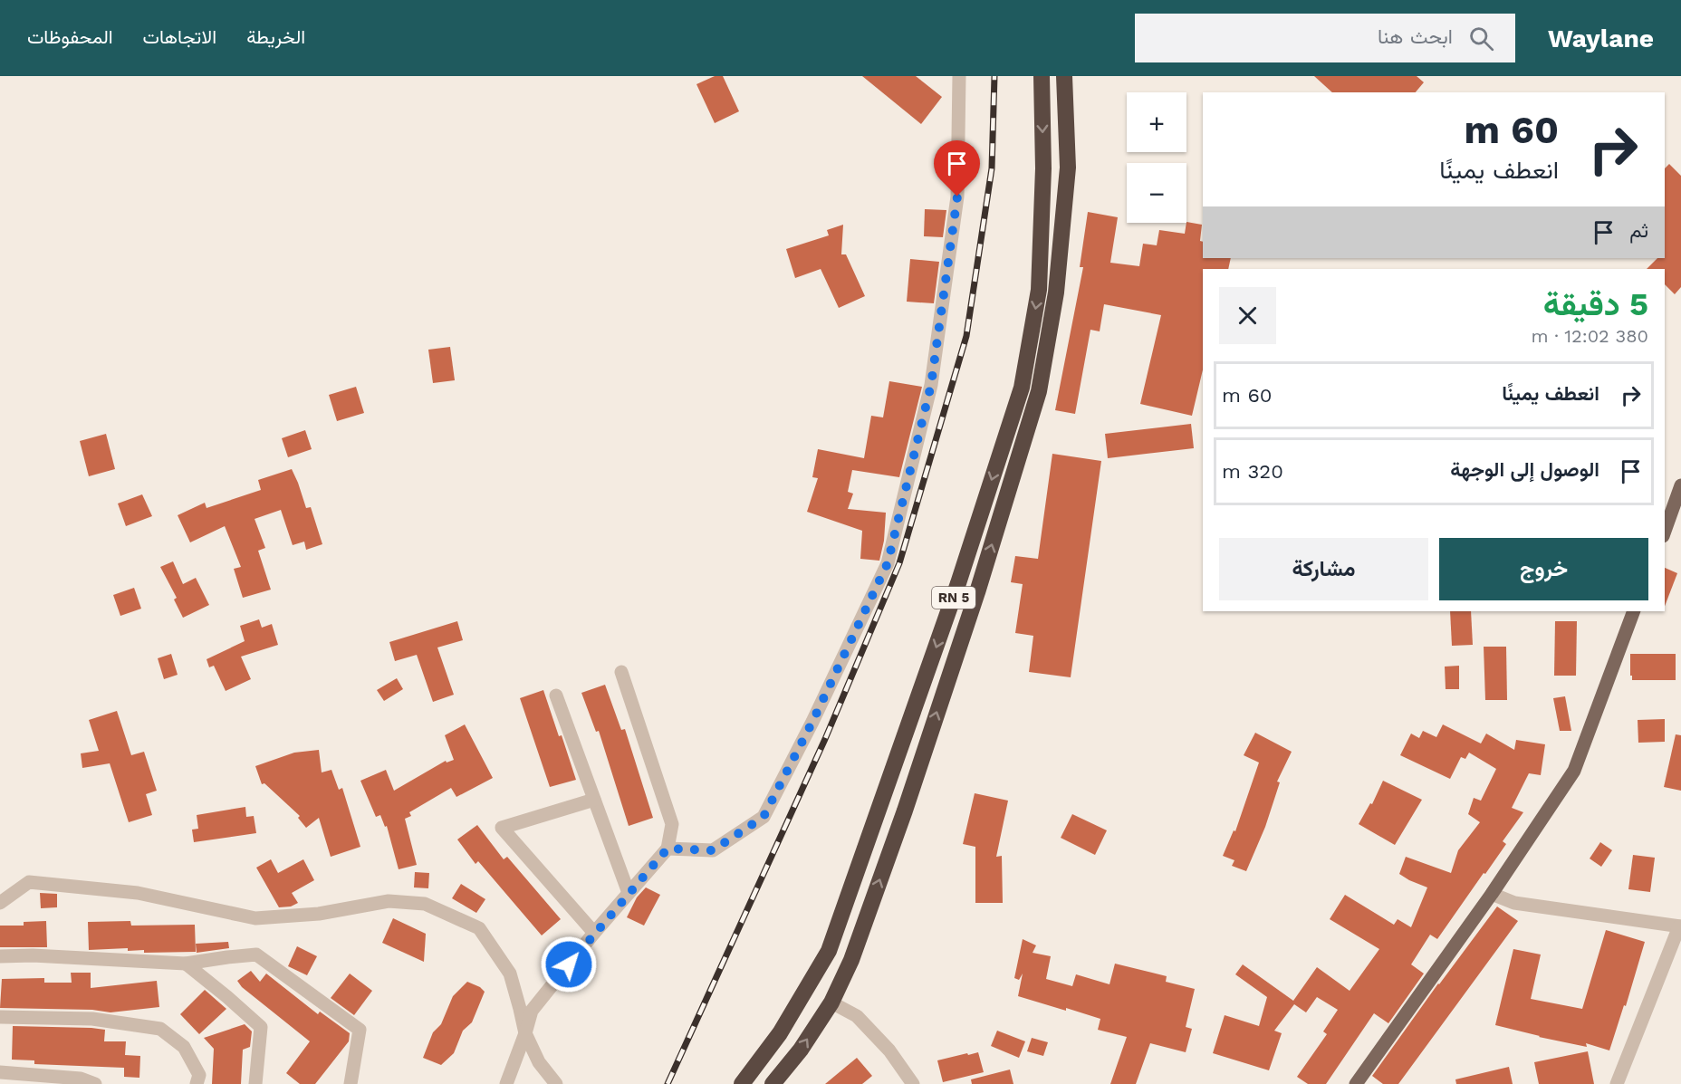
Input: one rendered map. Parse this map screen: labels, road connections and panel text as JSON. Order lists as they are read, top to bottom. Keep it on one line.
{"streets":{"highway":["RN 5"]},"page":{"header":"Waylane","search":"ابحث هنا","nav":["الخريطة","الاتجاهات","المحفوظات"],"map_buttons":["+","−"],"turn":["60 m","انعطف يمينًا"],"then":"ثم","heading":["5 دقيقة","380 m · 12:02"],"list":[{"name":"انعطف يمينًا","value":"60 m"},{"name":"الوصول إلى الوجهة","value":"320 m"}],"buttons":["خروج","مشاركة"]}}
